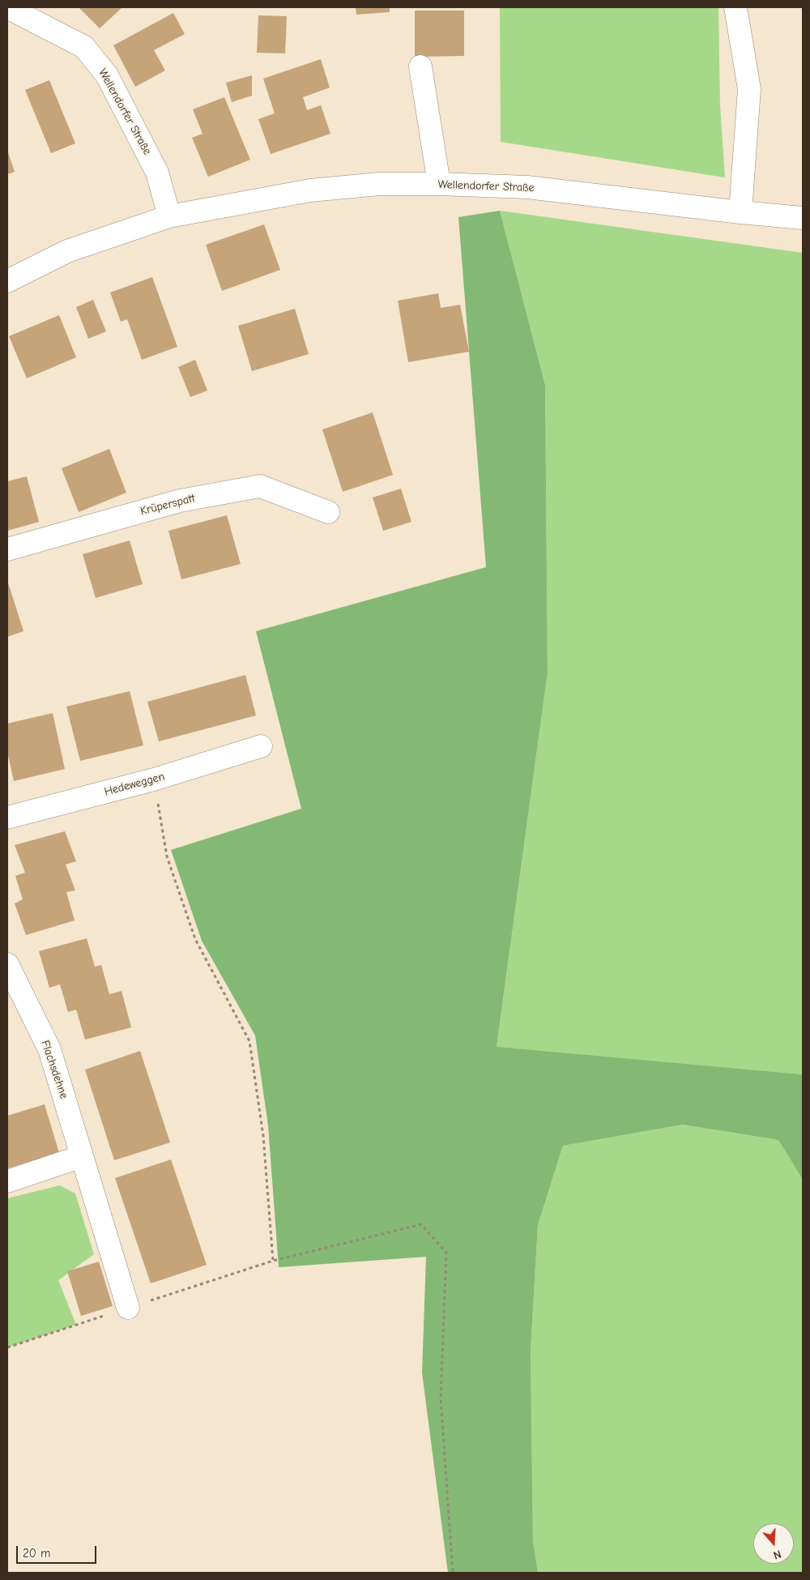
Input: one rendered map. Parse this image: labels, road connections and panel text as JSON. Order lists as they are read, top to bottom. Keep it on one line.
{"streets":{"street":["Wellendorfer Straße","Krüperspatt","Hedeweggen","Flachsdehne"]},"scale_bar":"20 m","north":"bottom"}
